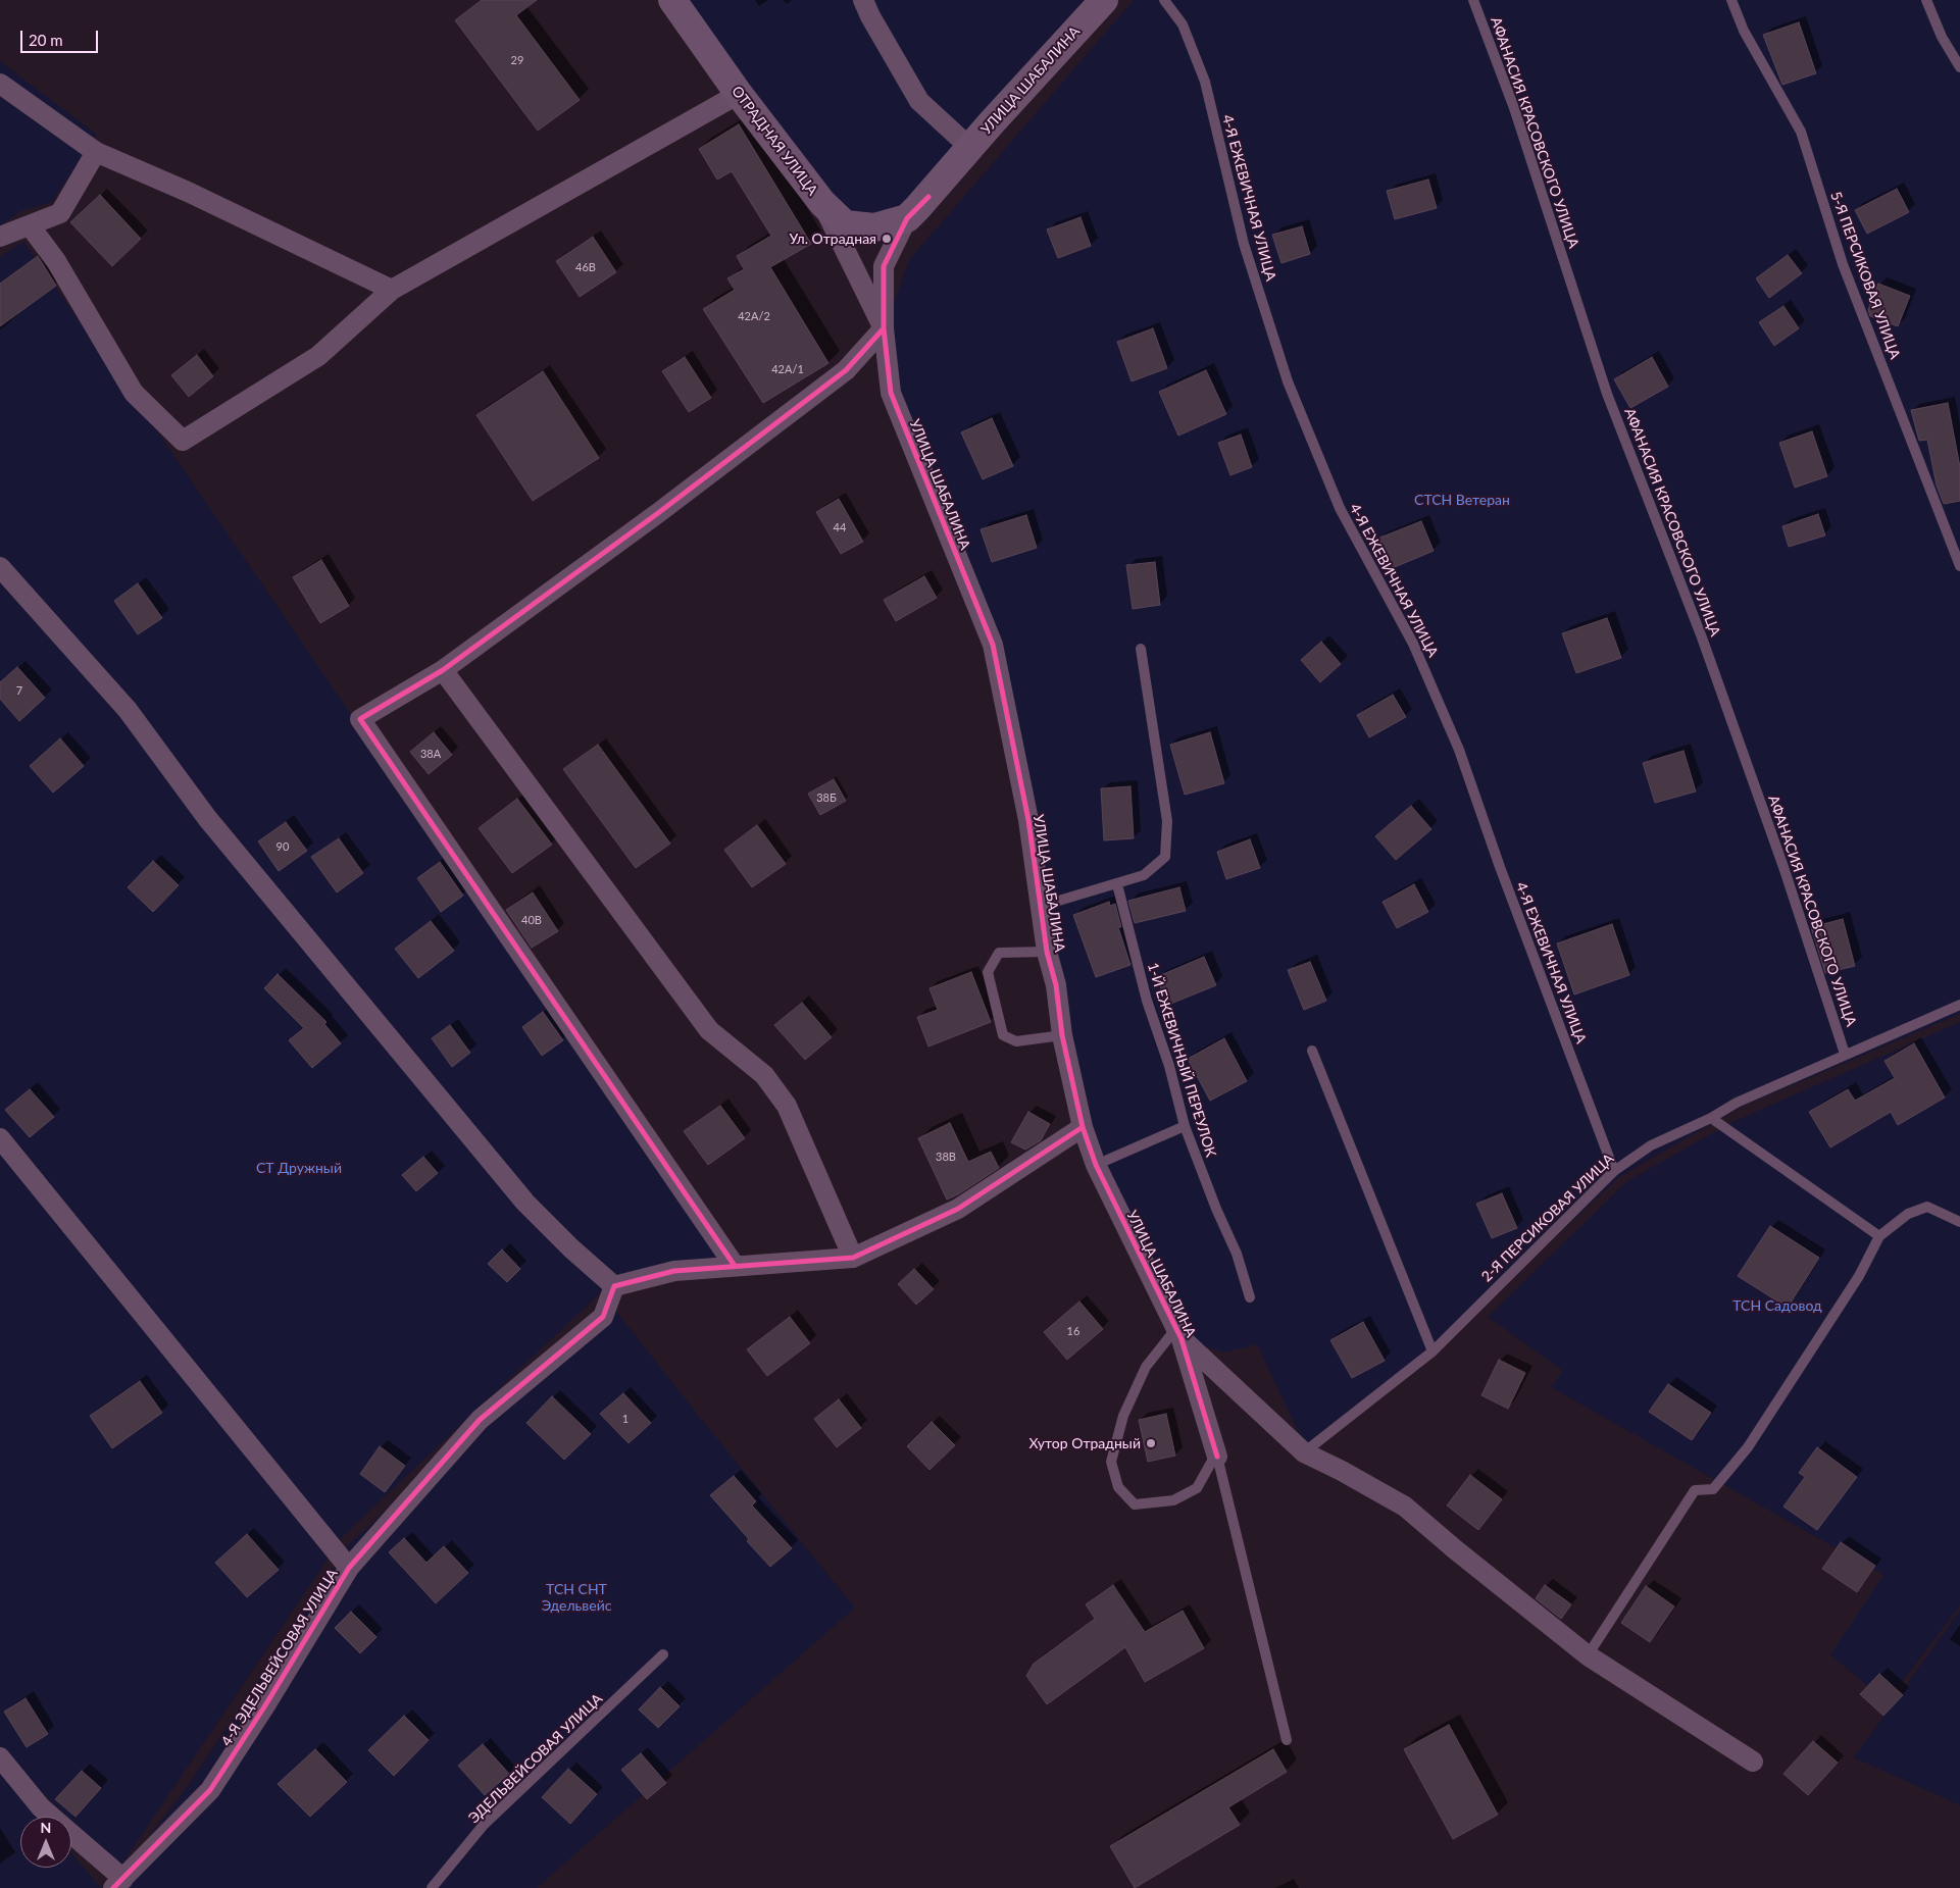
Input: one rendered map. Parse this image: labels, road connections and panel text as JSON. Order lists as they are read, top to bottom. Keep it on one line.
{"streets":{"main road":["УЛИЦА ШАБАЛИНА","ОТРАДНАЯ УЛИЦА"],"street":["4-Я ЭДЕЛЬВЕЙСОВАЯ УЛИЦА"],"lane":["АФАНАСИЯ КРАСОВСКОГО УЛИЦА","4-Я ЕЖЕВИЧНАЯ УЛИЦА","5-Я ПЕРСИКОВАЯ УЛИЦА","1-Й ЕЖЕВИЧНЫЙ ПЕРЕУЛОК","2-Я ПЕРСИКОВАЯ УЛИЦА","ЭДЕЛЬВЕЙСОВАЯ УЛИЦА"]},"crossings":[["УЛИЦА ШАБАЛИНА","ОТРАДНАЯ УЛИЦА"],["АФАНАСИЯ КРАСОВСКОГО УЛИЦА","2-Я ПЕРСИКОВАЯ УЛИЦА"],["4-Я ЕЖЕВИЧНАЯ УЛИЦА","2-Я ПЕРСИКОВАЯ УЛИЦА"]],"parks":["СТСН Ветеран","СТ Дружный","ТСН Садовод","ТСН СНТ Эдельвейс"],"places":["Ул. Отрадная","Хутор Отрадный"],"house_numbers":["29","46В","42А/2","42А/1","44","7","38А","38Б","90","40В","38В","16","1"],"scale_bar":"20 m","north":"top"}
